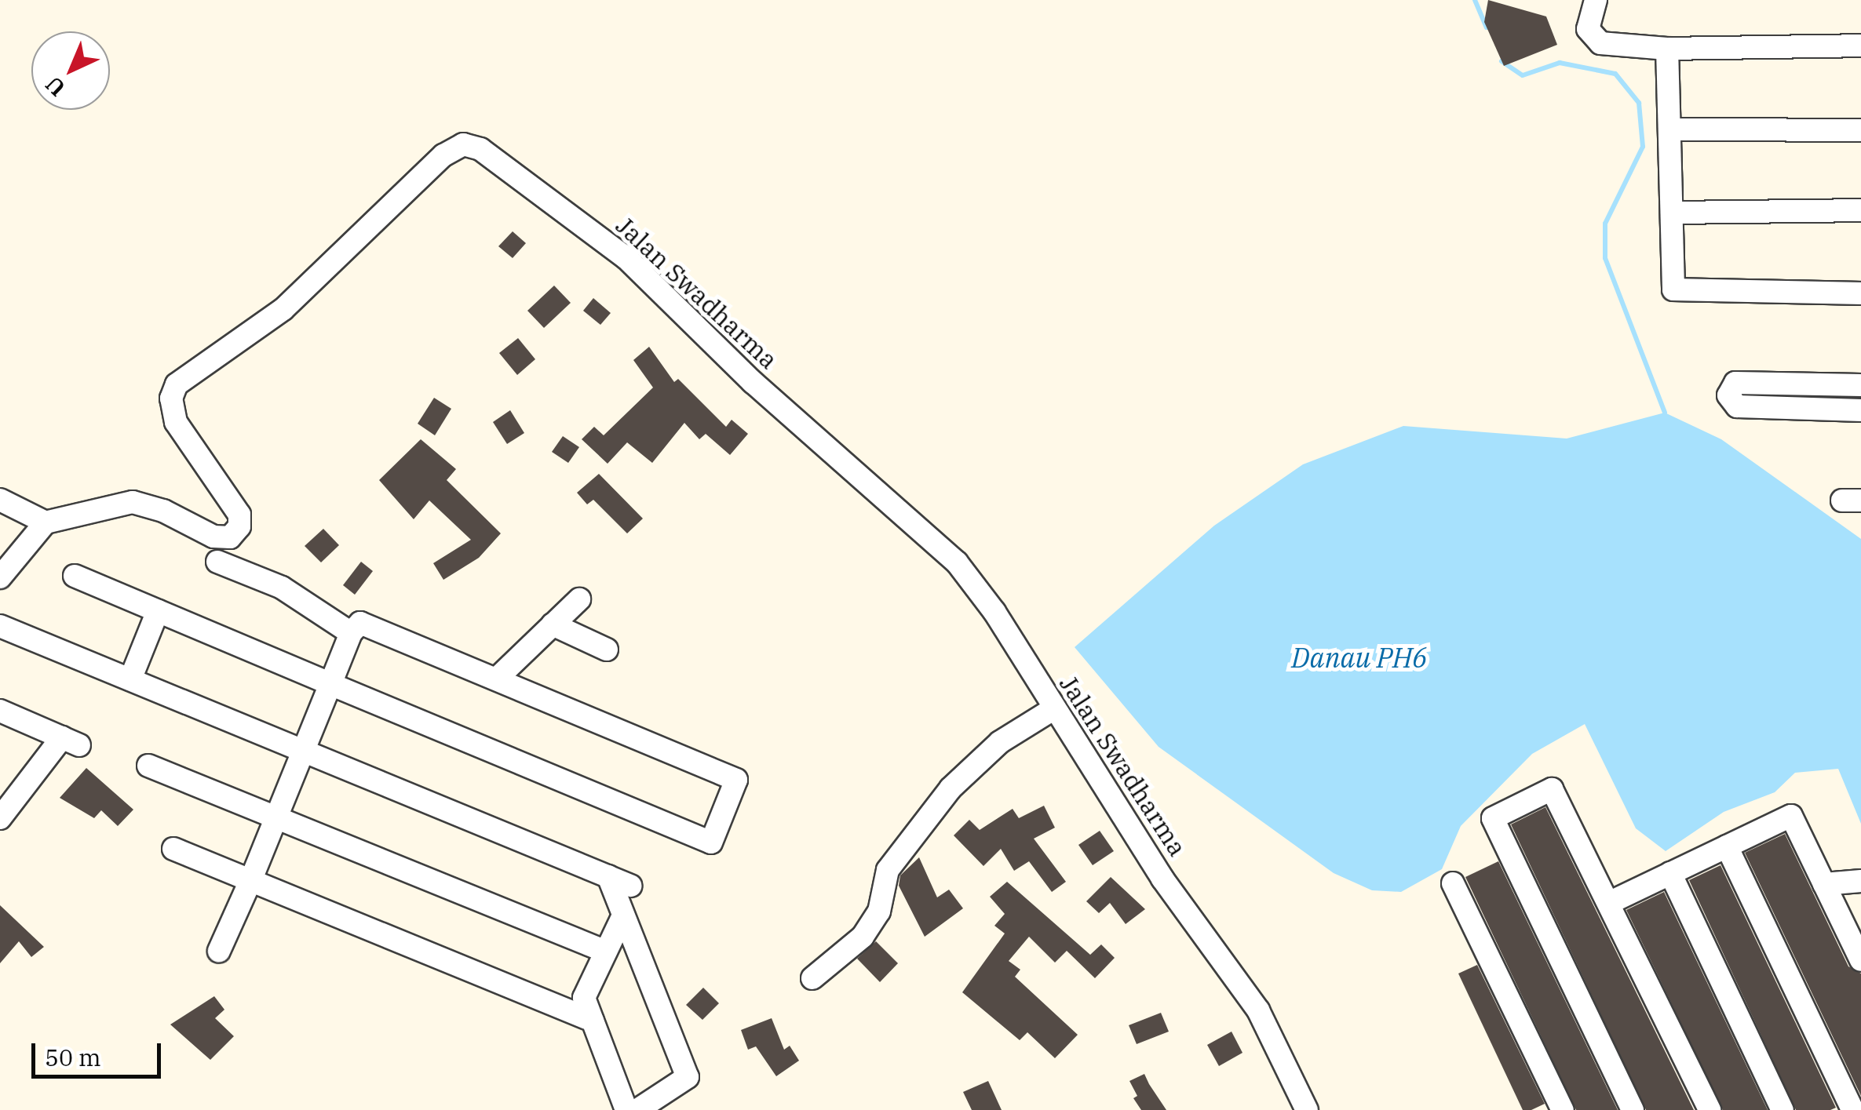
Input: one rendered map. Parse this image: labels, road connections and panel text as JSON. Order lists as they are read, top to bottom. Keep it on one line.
{"streets":{"street":["Jalan Swadharma"]},"water":["Danau PH6"],"scale_bar":"50 m","north":"bottom left"}
